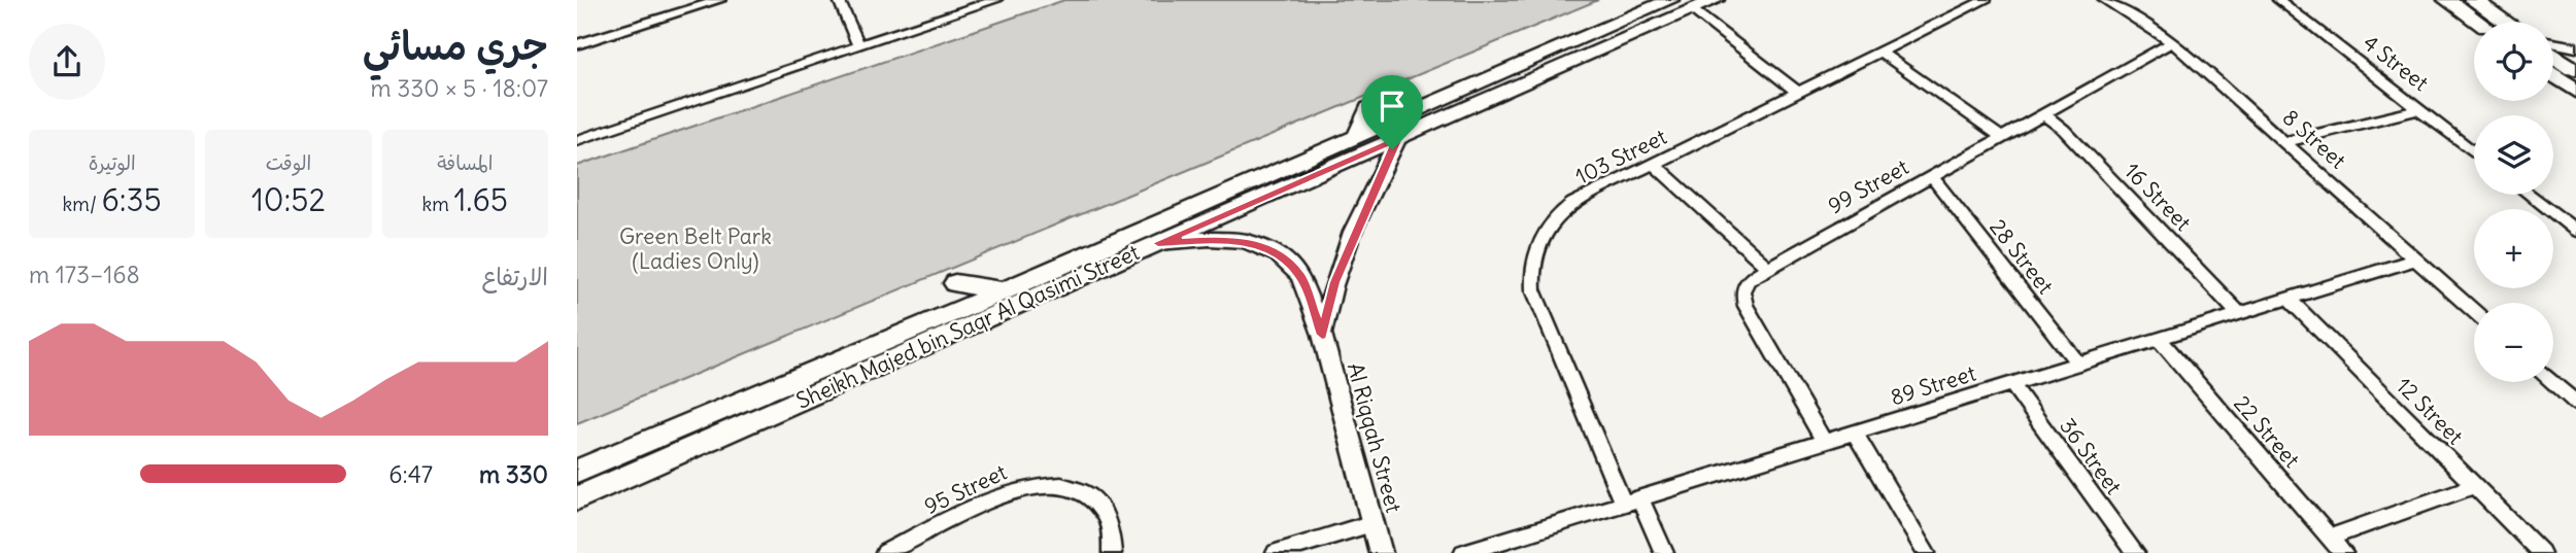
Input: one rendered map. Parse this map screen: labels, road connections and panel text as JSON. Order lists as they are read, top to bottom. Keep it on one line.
{"streets":{"main road":["Sheikh Majed bin Saqr Al Qasimi Street"],"street":["4 Street","8 Street","103 Street","99 Street","16 Street","28 Street","89 Street","12 Street","22 Street","Al Riqqah Street","36 Street","95 Street"]},"crossings":[["8 Street","99 Street"],["8 Street","89 Street"],["103 Street","89 Street"],["99 Street","16 Street"],["99 Street","28 Street"],["99 Street","89 Street"],["16 Street","89 Street"],["28 Street","89 Street"],["Sheikh Majed bin Saqr Al Qasimi Street","Al Riqqah Street"],["89 Street","12 Street"],["89 Street","22 Street"],["89 Street","36 Street"]],"parks":["Green Belt Park (Ladies Only)"],"page":{"heading":["جري مسائي","18:07 · 5 × 330 m"],"map_buttons":["+","−"],"stats":[["المسافة","1.65 km"],["الوقت","10:52"],["الوتيرة","6:35 /km"]],"chart":["الارتفاع","168–173 m"],"list":[{"name":"330 m","note":"6:47"}]}}
